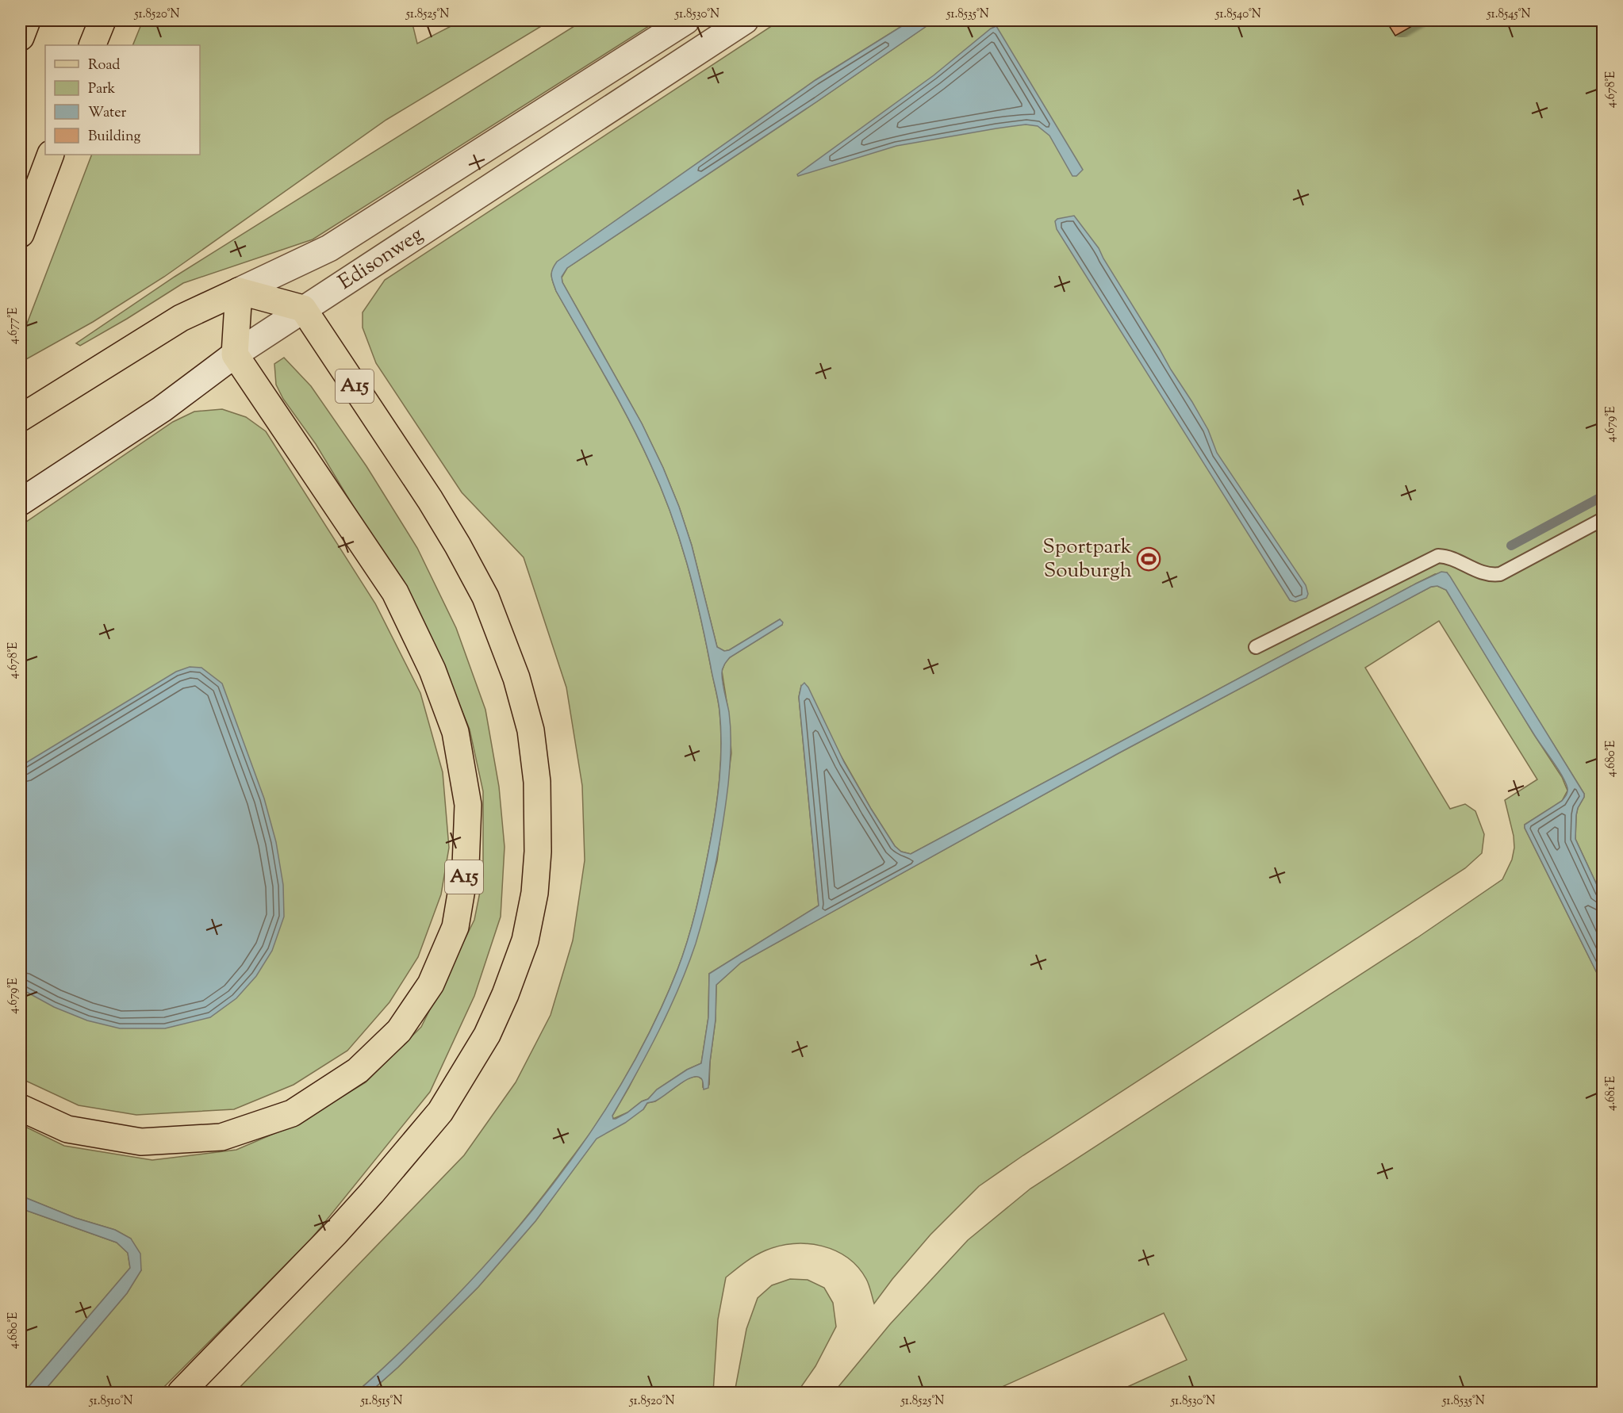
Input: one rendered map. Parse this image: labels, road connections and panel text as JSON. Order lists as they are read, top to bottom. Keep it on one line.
{"streets":{"main road":["Edisonweg","A15"]},"crossings":[["Edisonweg","A15"]],"places":{"sports":["Sportpark Souburgh"]},"legend":["Road","Park","Water","Building"],"coordinates":["51.8520°N","51.8525°N","51.8530°N","51.8535°N","51.8540°N","51.8545°N","4.678°E","4.677°E","4.679°E","4.680°E","4.681°E","51.8510°N","51.8515°N"]}
